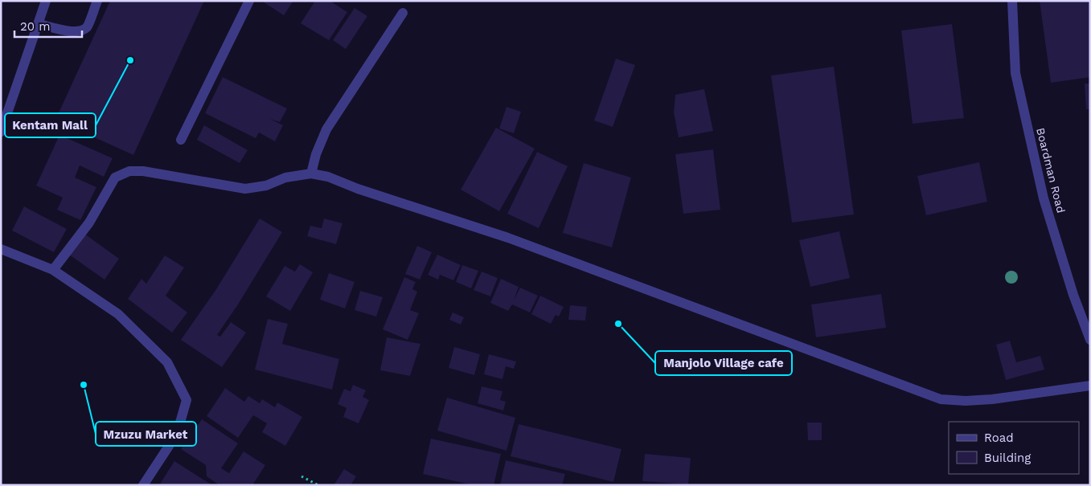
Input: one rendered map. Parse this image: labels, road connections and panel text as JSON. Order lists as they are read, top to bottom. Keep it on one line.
{"streets":{"street":["Boardman Road"]},"places":["Kentam Mall","Manjolo Village cafe","Mzuzu Market"],"legend":["Road","Building"],"scale_bar":"20 m"}
